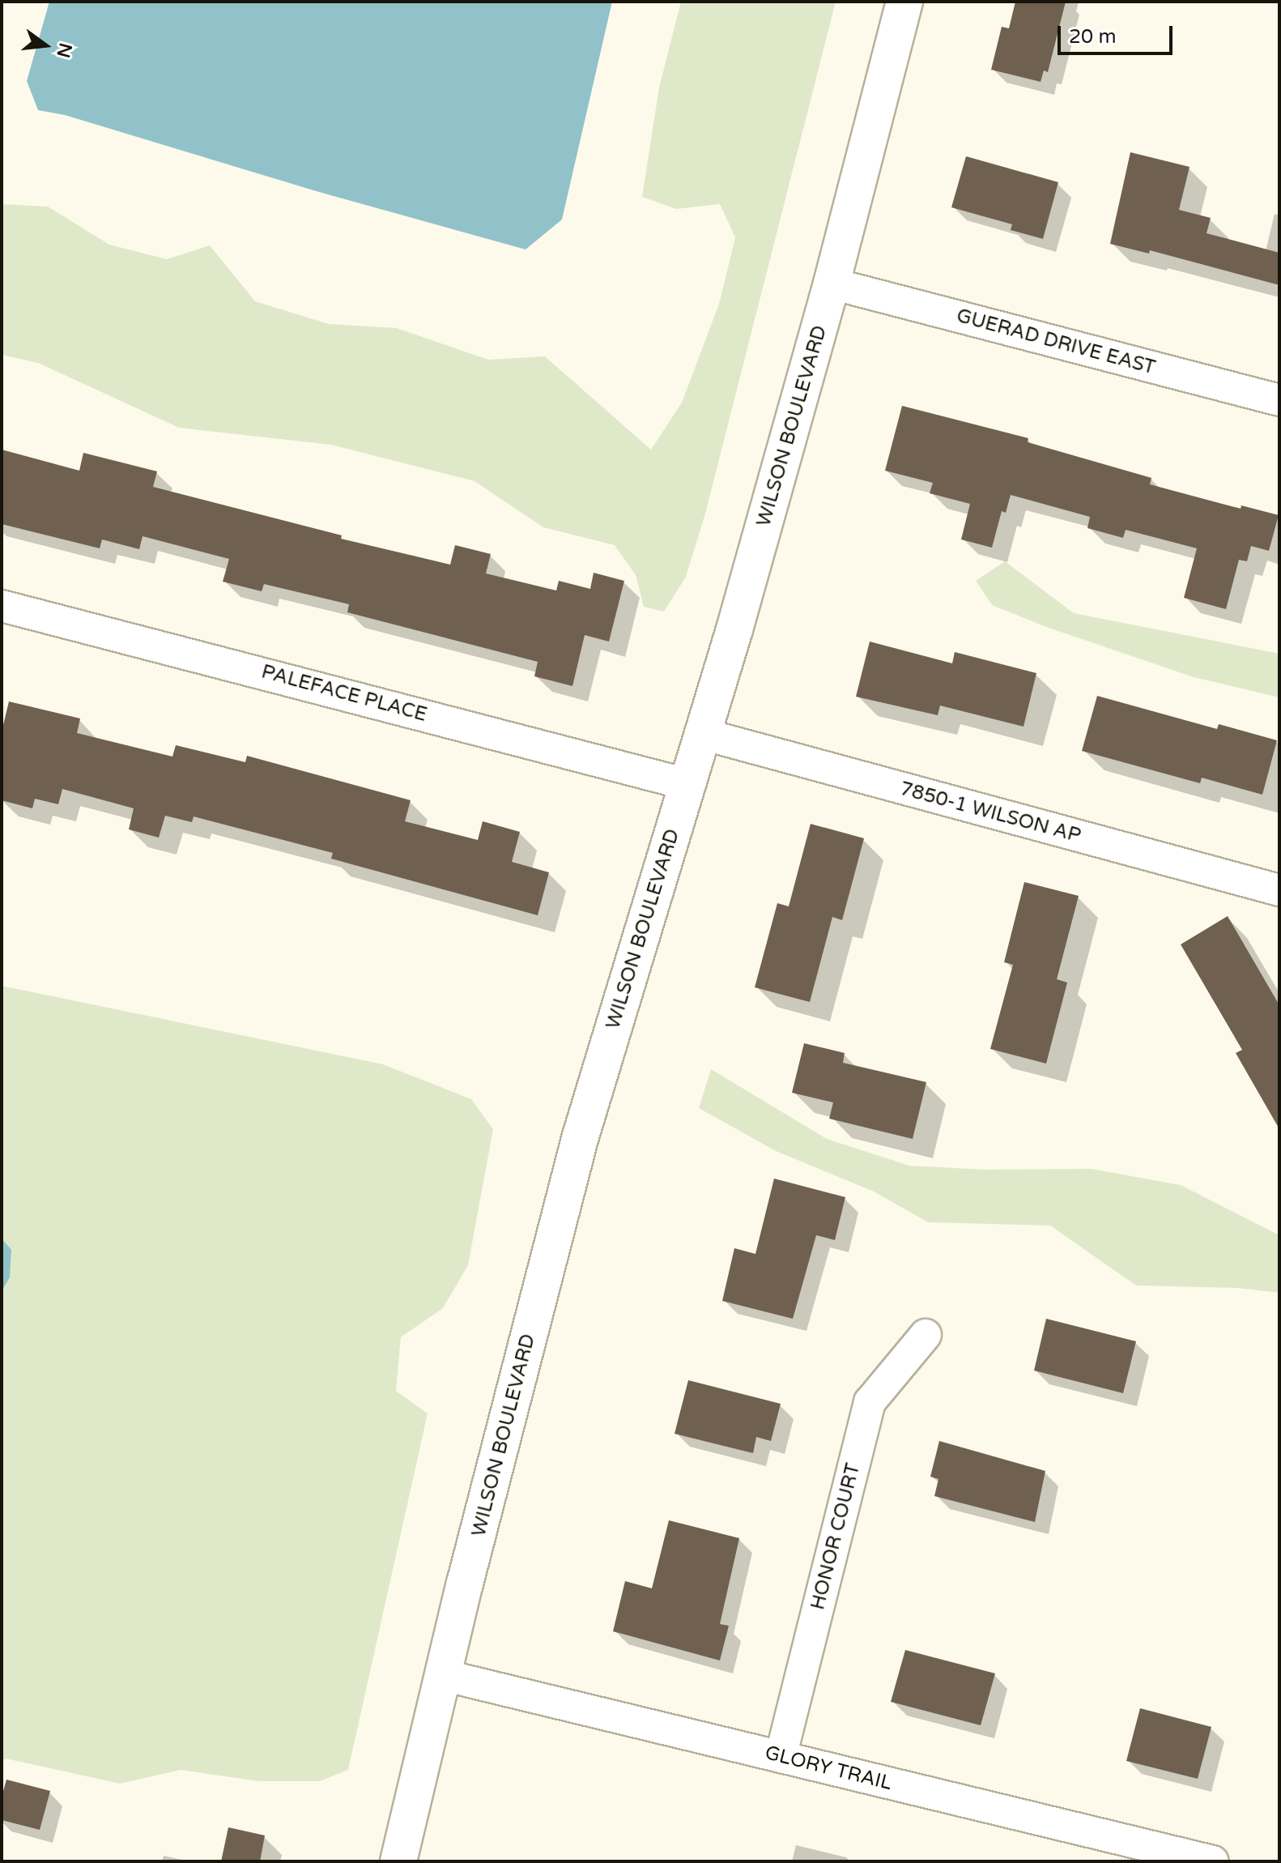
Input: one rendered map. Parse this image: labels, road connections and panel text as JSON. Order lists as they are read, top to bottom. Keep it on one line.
{"streets":{"main road":["WILSON BOULEVARD"],"street":["GUERAD DRIVE EAST","PALEFACE PLACE","7850-1 WILSON AP","HONOR COURT","GLORY TRAIL"]},"crossings":[["GUERAD DRIVE EAST","WILSON BOULEVARD"],["WILSON BOULEVARD","PALEFACE PLACE"],["WILSON BOULEVARD","7850-1 WILSON AP"],["WILSON BOULEVARD","GLORY TRAIL"],["HONOR COURT","GLORY TRAIL"]],"scale_bar":"20 m","north":"right"}
